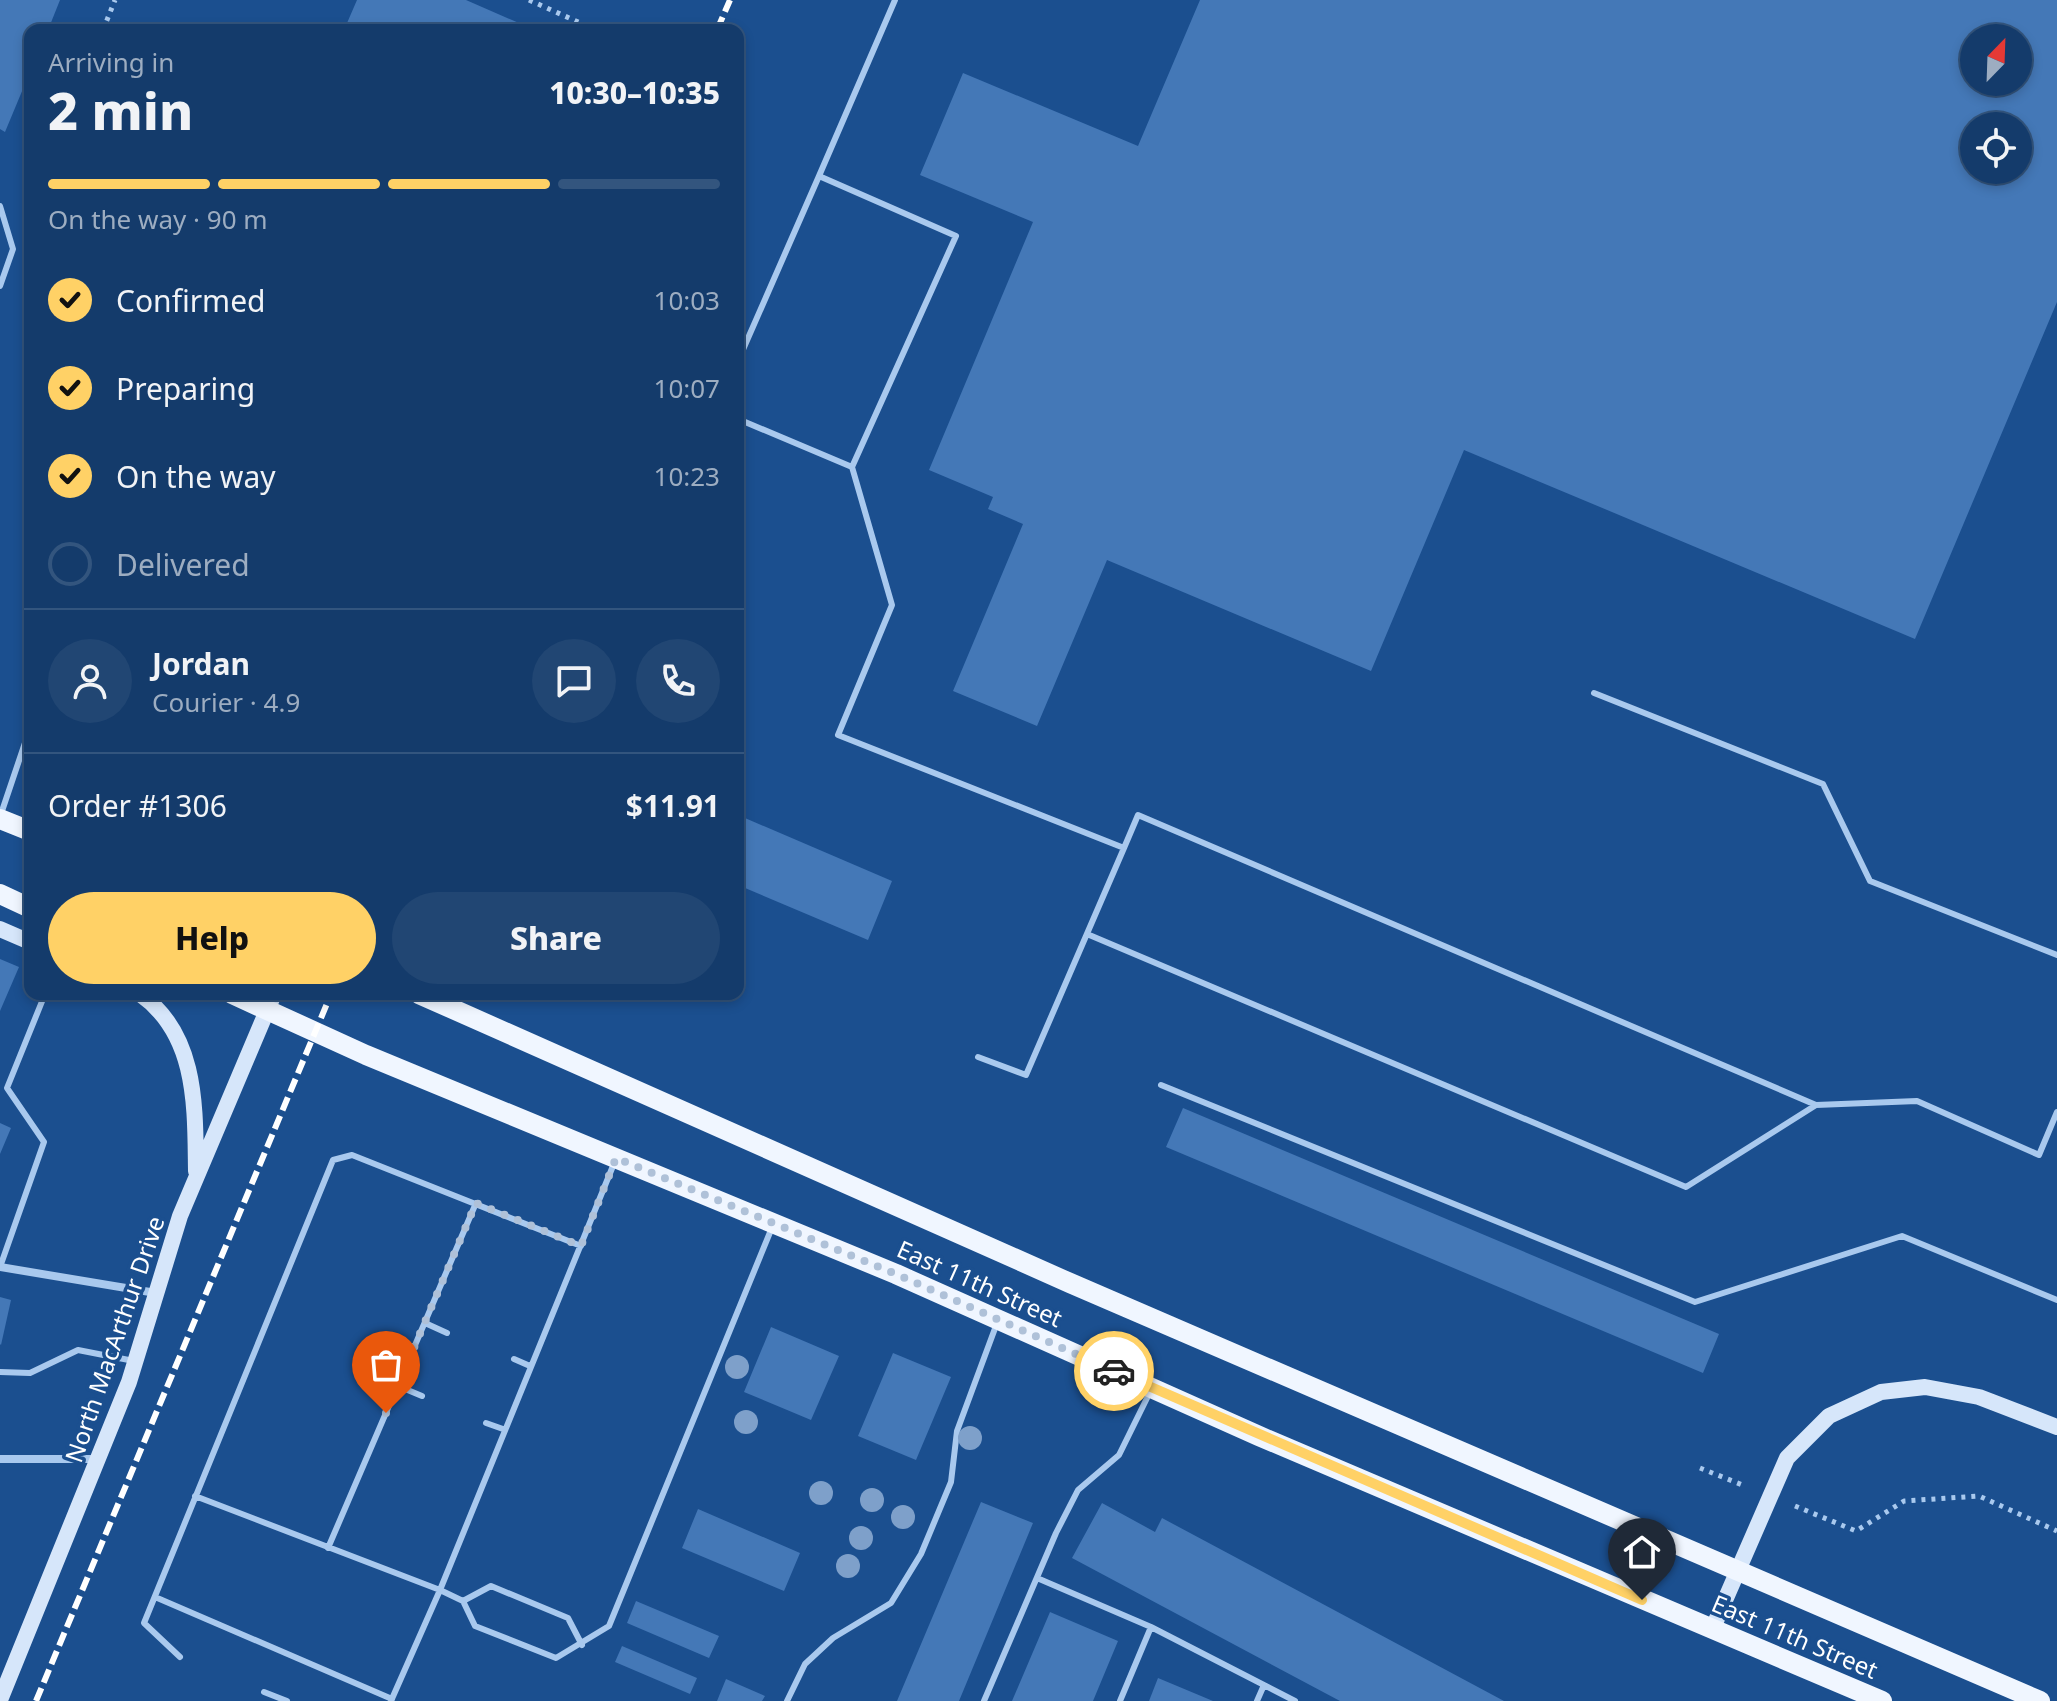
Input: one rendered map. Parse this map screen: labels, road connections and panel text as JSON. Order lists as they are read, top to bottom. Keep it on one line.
{"streets":{"main road":["East 11th Street","North MacArthur Drive"]},"crossings":[["East 11th Street","North MacArthur Drive"]],"north":"top right","page":{"heading":["2 min","Arriving in","10:30–10:35"],"panel":["Jordan","Courier · 4.9","Order #1306","$11.91"],"bar":"On the way · 90 m","list":[["Confirmed","10:03"],["Preparing","10:07"],["On the way","10:23"],"Delivered"],"buttons":["Help","Share"]}}
